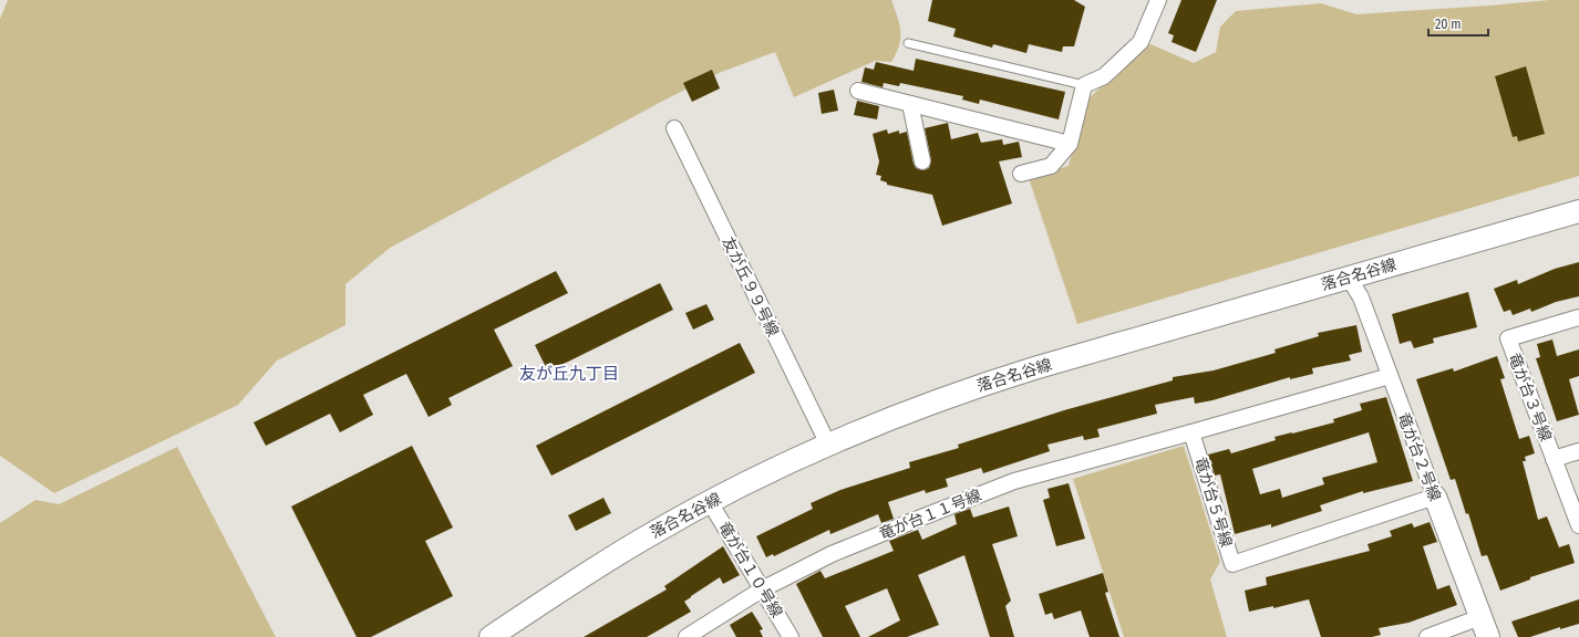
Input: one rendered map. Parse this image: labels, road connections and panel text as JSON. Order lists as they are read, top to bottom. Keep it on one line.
{"streets":{"street":["落合名谷線","友が丘９９号線","竜が台３号線","竜が台２号線","竜が台５号線","竜が台１１号線","竜が台１０号線"]},"crossings":[["落合名谷線","友が丘９９号線"],["落合名谷線","竜が台２号線"],["落合名谷線","竜が台１０号線"],["竜が台２号線","竜が台５号線"],["竜が台５号線","竜が台１１号線"],["竜が台１１号線","竜が台１０号線"]],"districts":["友が丘九丁目"],"scale_bar":"20 m"}
